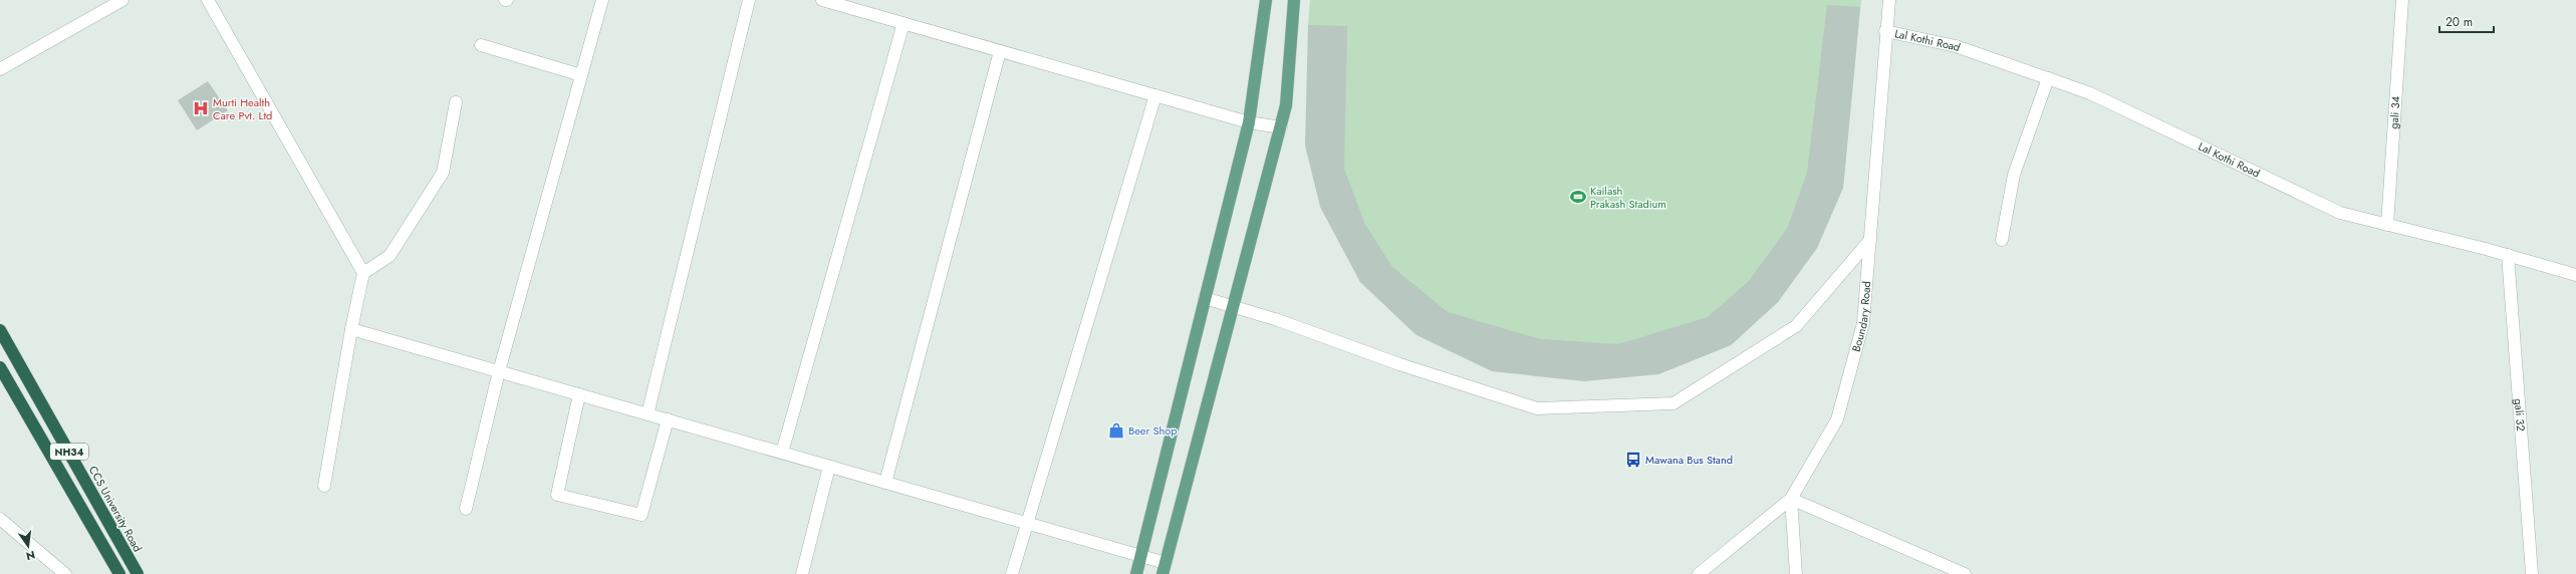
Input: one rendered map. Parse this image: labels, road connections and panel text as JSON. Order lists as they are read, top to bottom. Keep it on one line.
{"streets":{"highway":["NH34","CCS University Road"],"street":["Lal Kothi Road","gali 34","Boundary Road","gali 32"]},"crossings":[["Lal Kothi Road","gali 34"],["Lal Kothi Road","Boundary Road"],["Lal Kothi Road","gali 32"]],"places":{"hospital":["Murti Health Care Pvt. Ltd"],"sports":["Kailash Prakash Stadium"],"shop":["Beer Shop"],"bus stop":["Mawana Bus Stand"]},"scale_bar":"20 m","north":"bottom"}
